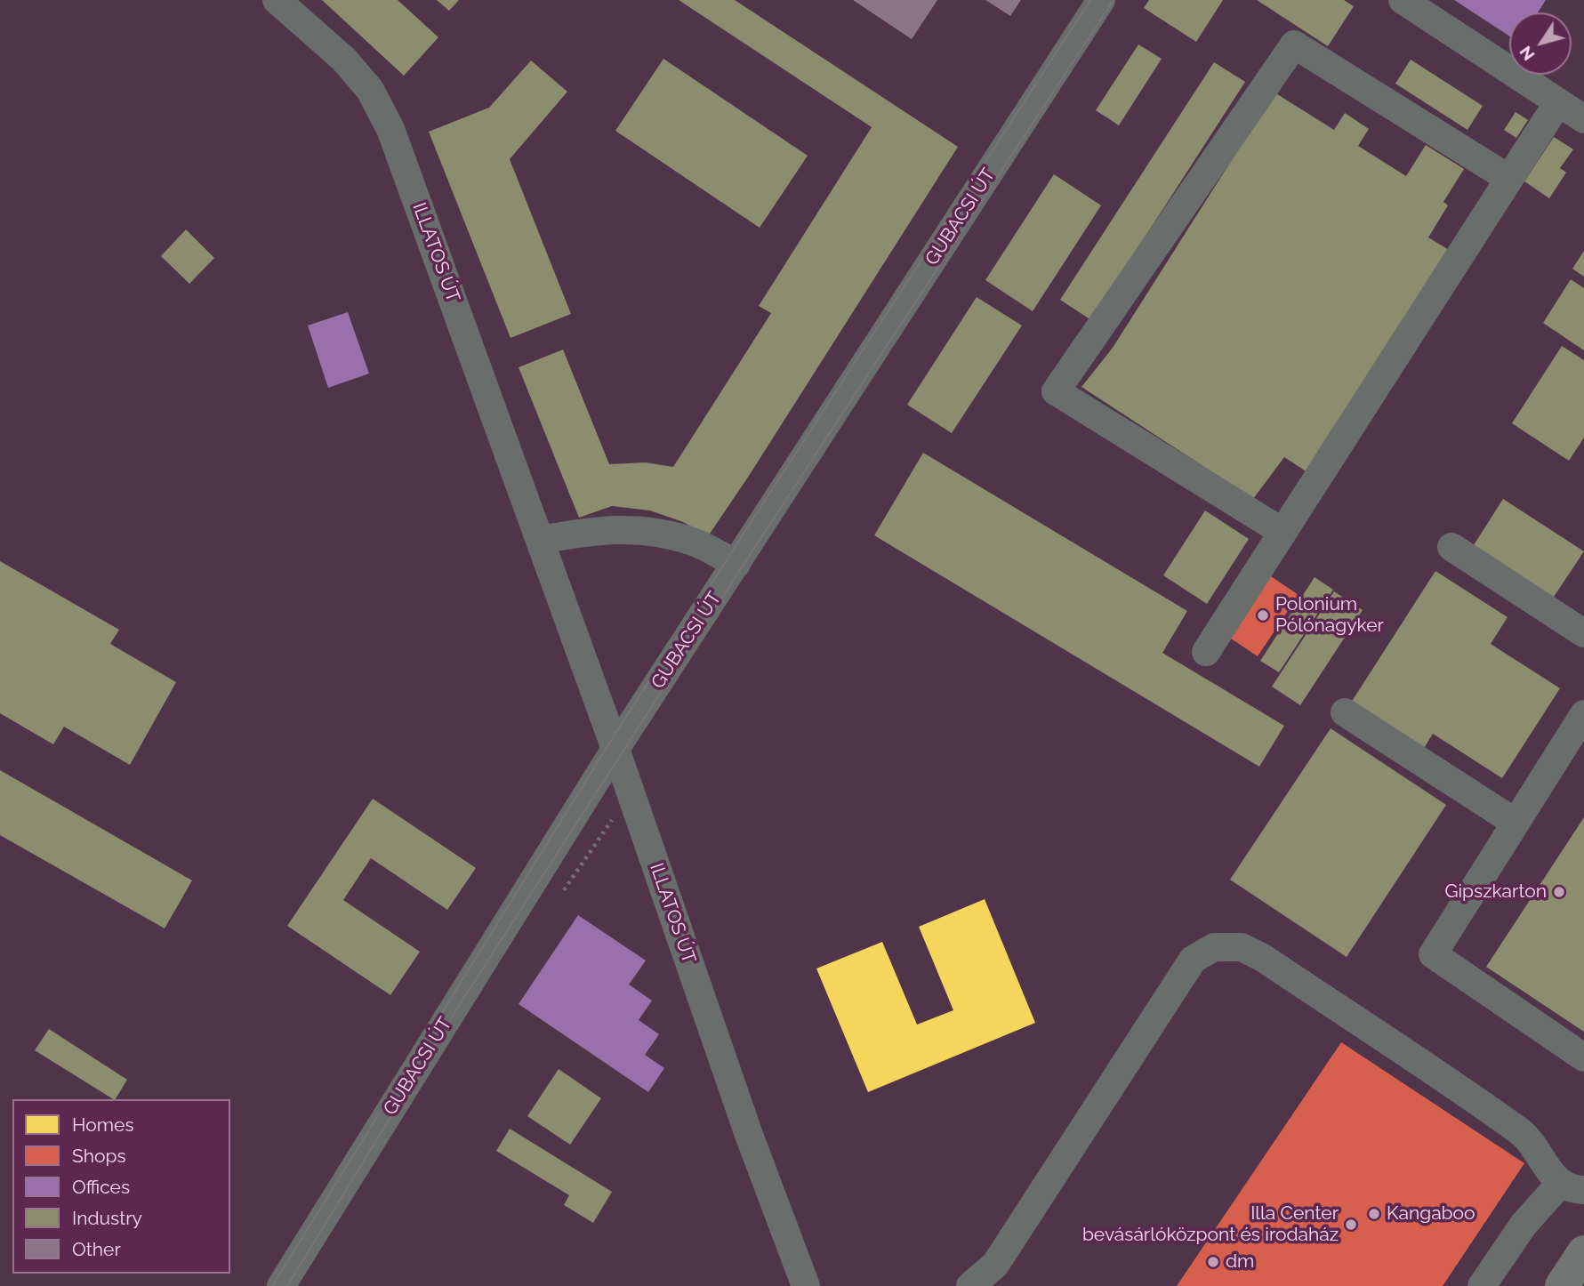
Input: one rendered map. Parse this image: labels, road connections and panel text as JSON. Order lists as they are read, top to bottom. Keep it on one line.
{"streets":{"street":["GUBACSI ÚT","ILLATOS ÚT"]},"crossings":[["GUBACSI ÚT","ILLATOS ÚT"]],"places":["Polonium Pólónagyker","Gipszkarton","Kangaboo","Illa Center bevásárlóközpont és irodaház","dm"],"legend":["Homes","Shops","Offices","Industry","Other"],"north":"bottom left"}
